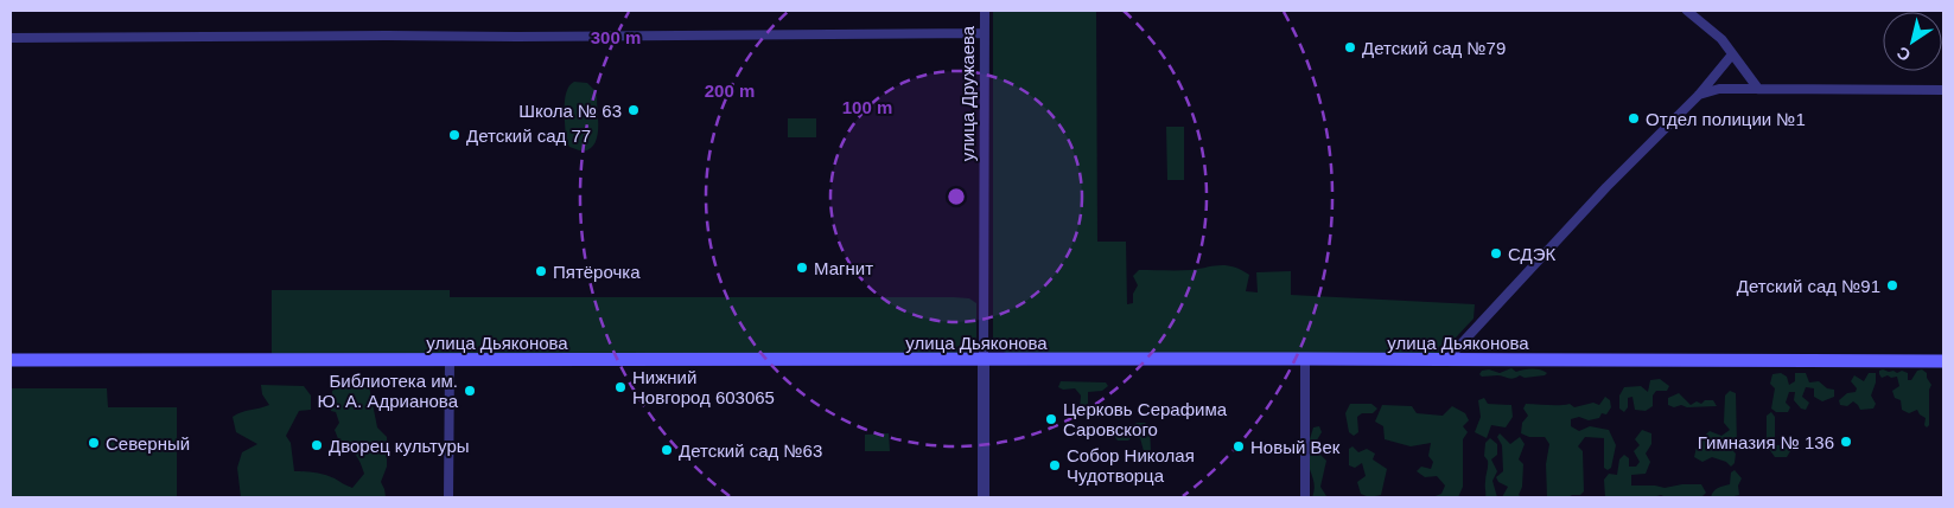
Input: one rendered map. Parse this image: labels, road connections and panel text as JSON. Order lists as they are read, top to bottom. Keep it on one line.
{"streets":{"main road":["улица Дьяконова"],"street":["улица Дружаева"]},"crossings":[["улица Дружаева","улица Дьяконова"]],"places":["Детский сад №79","Школа № 63","Отдел полиции №1","Детский сад 77","СДЭК","Магнит","Пятёрочка","Детский сад №91","Нижний Новгород 603065","Библиотека им. Ю. А. Адрианова","Церковь Серафима Саровского","Гимназия № 136","Северный","Дворец культуры","Новый Век","Детский сад №63","Собор Николая Чудотворца"],"north":"bottom left","rings":["300 m","200 m","100 m"]}
